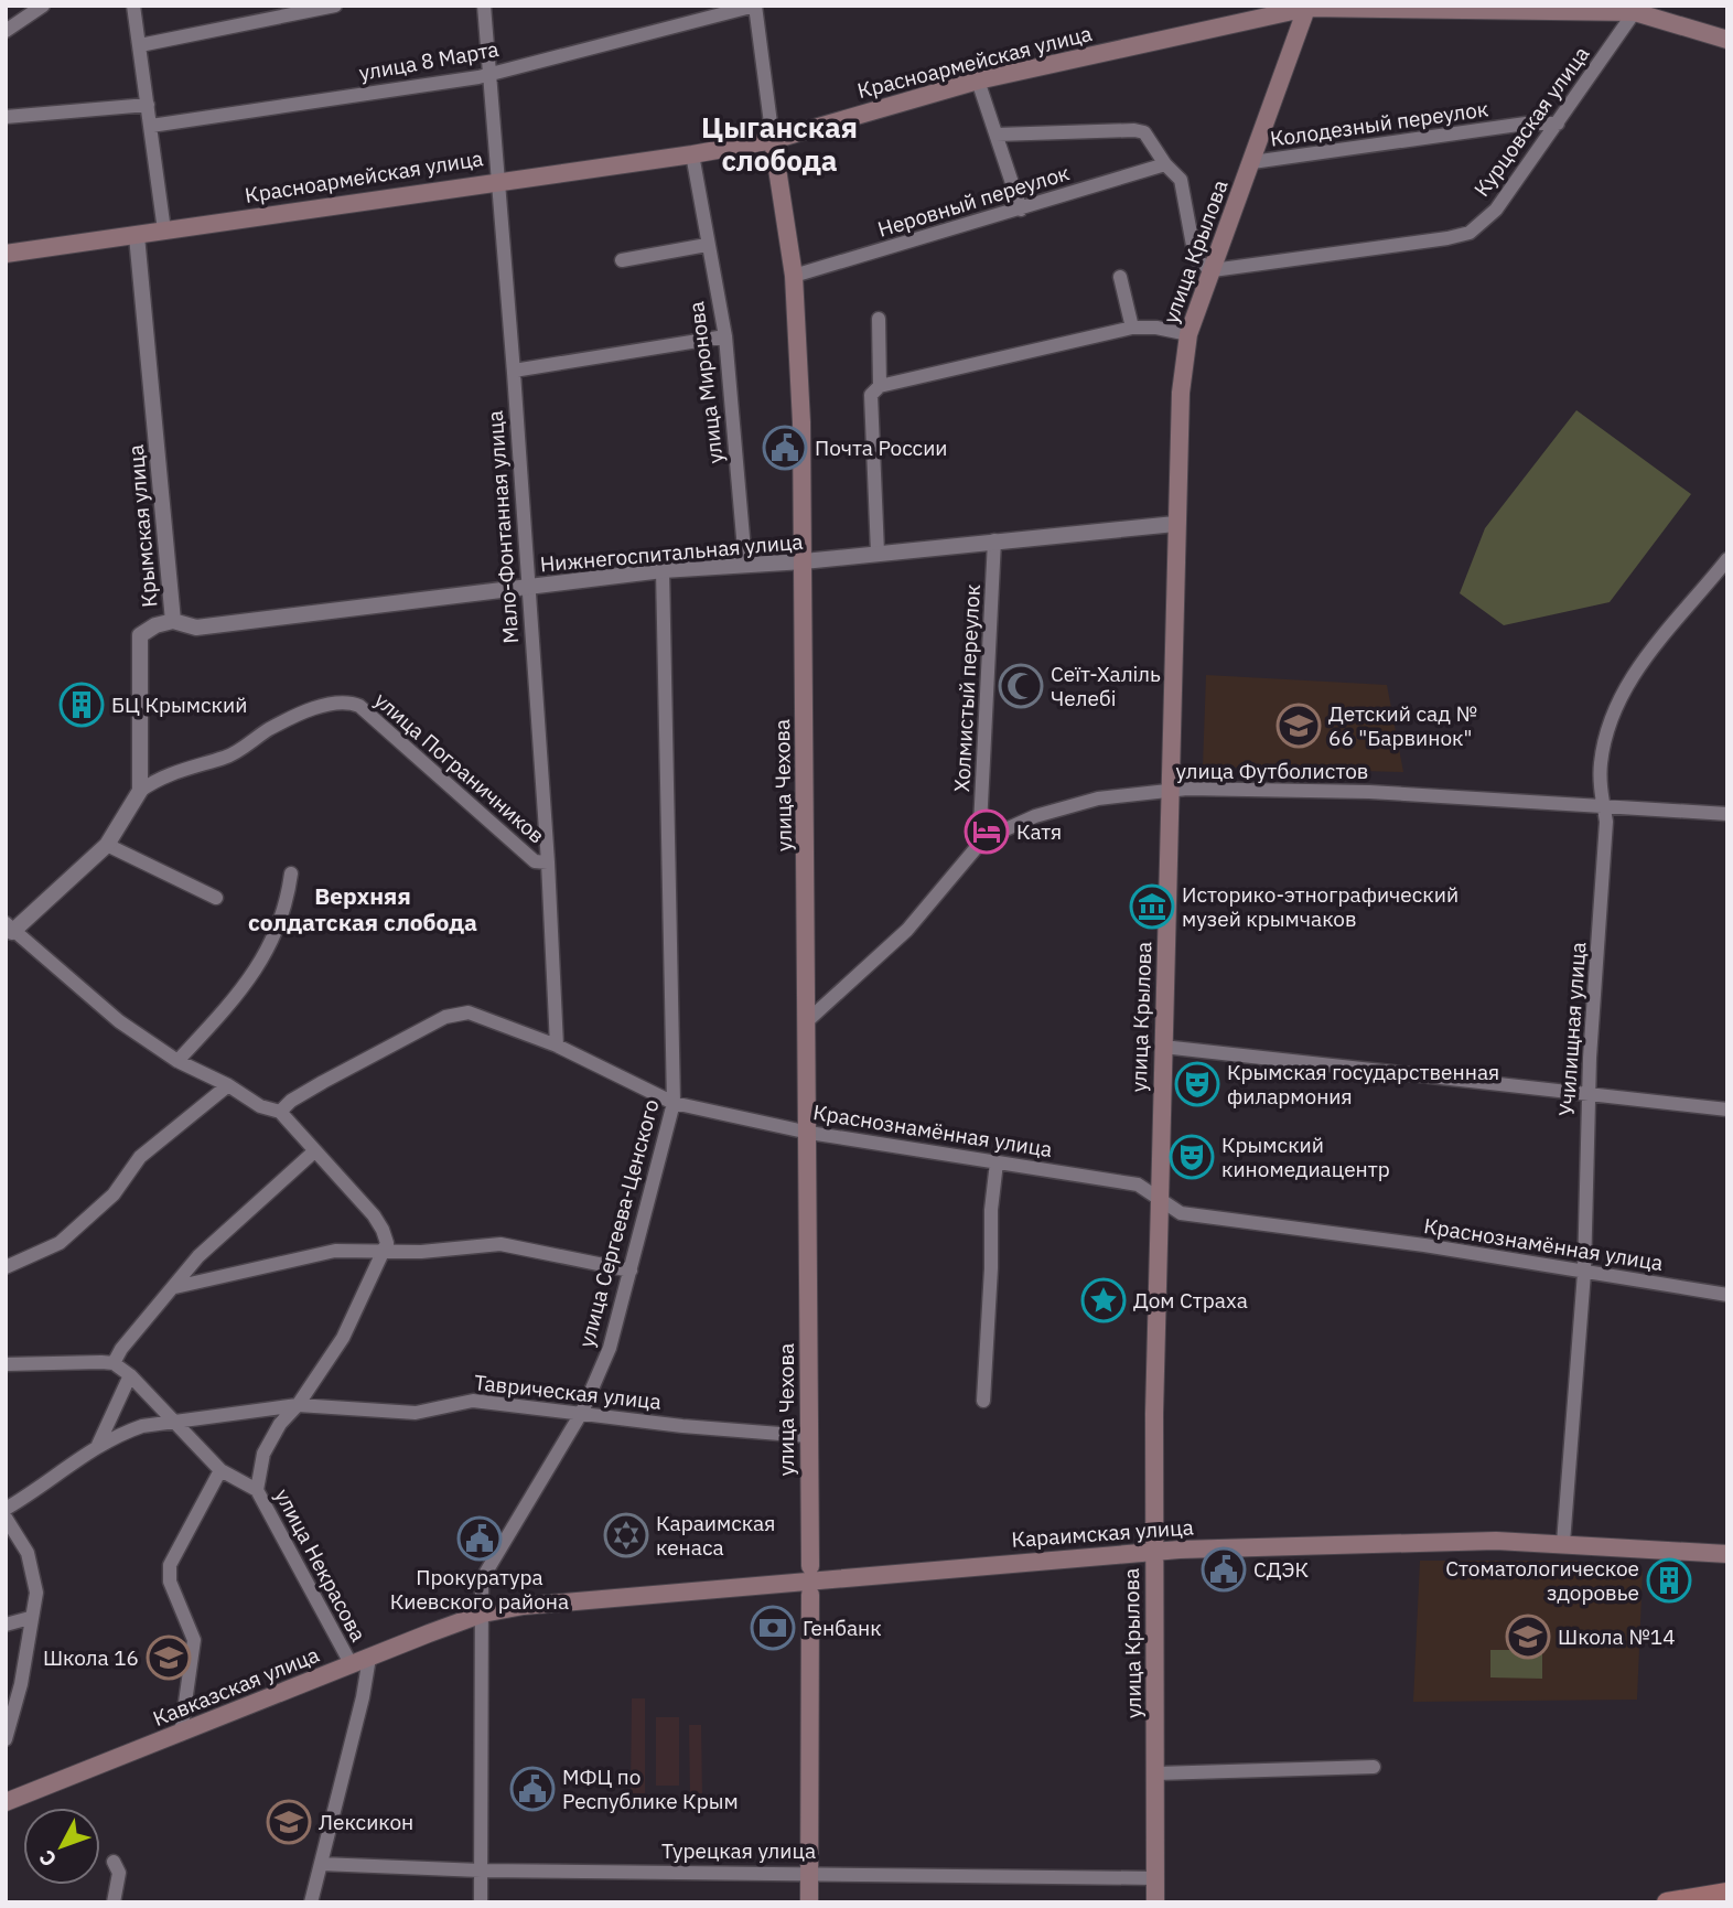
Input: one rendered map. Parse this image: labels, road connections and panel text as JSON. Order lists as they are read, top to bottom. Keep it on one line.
{"streets":{"main road":["Красноармейская улица","улица Крылова","улица Чехова","Караимская улица","Кавказская улица"],"street":["улица 8 Марта","Курцовская улица","Колодезный переулок","Неровный переулок","улица Миронова","Крымская улица","Мало-Фонтанная улица","Нижнегоспитальная улица","Холмистый переулок","улица Пограничников","улица Футболистов","Училищная улица","Краснознамённая улица","улица Сергеева-Ценского","Таврическая улица","улица Некрасова","Турецкая улица"]},"crossings":[["улица 8 Марта","Мало-Фонтанная улица"],["улица 8 Марта","улица Чехова"],["Красноармейская улица","Курцовская улица"],["Красноармейская улица","улица Крылова"],["Красноармейская улица","улица Миронова"],["Красноармейская улица","Крымская улица"],["Красноармейская улица","Мало-Фонтанная улица"],["Красноармейская улица","улица Чехова"],["Курцовская улица","Колодезный переулок"],["Курцовская улица","улица Крылова"],["Колодезный переулок","улица Крылова"],["Неровный переулок","улица Чехова"],["улица Крылова","Нижнегоспитальная улица"],["улица Крылова","улица Футболистов"],["улица Крылова","Краснознамённая улица"],["улица Крылова","Караимская улица"],["улица Крылова","Турецкая улица"],["улица Миронова","Нижнегоспитальная улица"],["Крымская улица","Нижнегоспитальная улица"],["Крымская улица","улица Пограничников"],["Мало-Фонтанная улица","Нижнегоспитальная улица"],["Мало-Фонтанная улица","улица Пограничников"],["Мало-Фонтанная улица","Краснознамённая улица"],["Нижнегоспитальная улица","Холмистый переулок"],["Нижнегоспитальная улица","улица Чехова"],["Нижнегоспитальная улица","улица Сергеева-Ценского"],["Холмистый переулок","улица Футболистов"],["улица Футболистов","улица Чехова"],["улица Футболистов","Училищная улица"],["улица Чехова","Краснознамённая улица"],["улица Чехова","Таврическая улица"],["Училищная улица","Краснознамённая улица"],["Училищная улица","Караимская улица"],["Краснознамённая улица","улица Сергеева-Ценского"],["улица Сергеева-Ценского","Таврическая улица"],["улица Сергеева-Ценского","Караимская улица"],["улица Сергеева-Ценского","Кавказская улица"],["улица Сергеева-Ценского","Турецкая улица"],["Таврическая улица","улица Некрасова"],["Караимская улица","Кавказская улица"],["улица Некрасова","Кавказская улица"],["улица Некрасова","Турецкая улица"]],"districts":["Цыганская слобода","Верхняя солдатская слобода"],"places":{"public building":["Почта России","Прокуратура Киевского района","СДЭК","МФЦ по Республике Крым"],"mosque":["Сеїт-Халіль Челебі"],"building":["БЦ Крымский","Стоматологическое здоровье"],"school or university":["Детский сад № 66 \"Барвинок\"","Школа №14","Школа 16","Лексикон"],"hotel":["Катя"],"museum":["Историко-этнографический музей крымчаков"],"theatre":["Крымская государственная филармония","Крымский киномедиацентр"],"place":["Дом Страха"],"synagogue":["Караимская кенаса"],"bank":["Генбанк"]},"north":"bottom left"}
